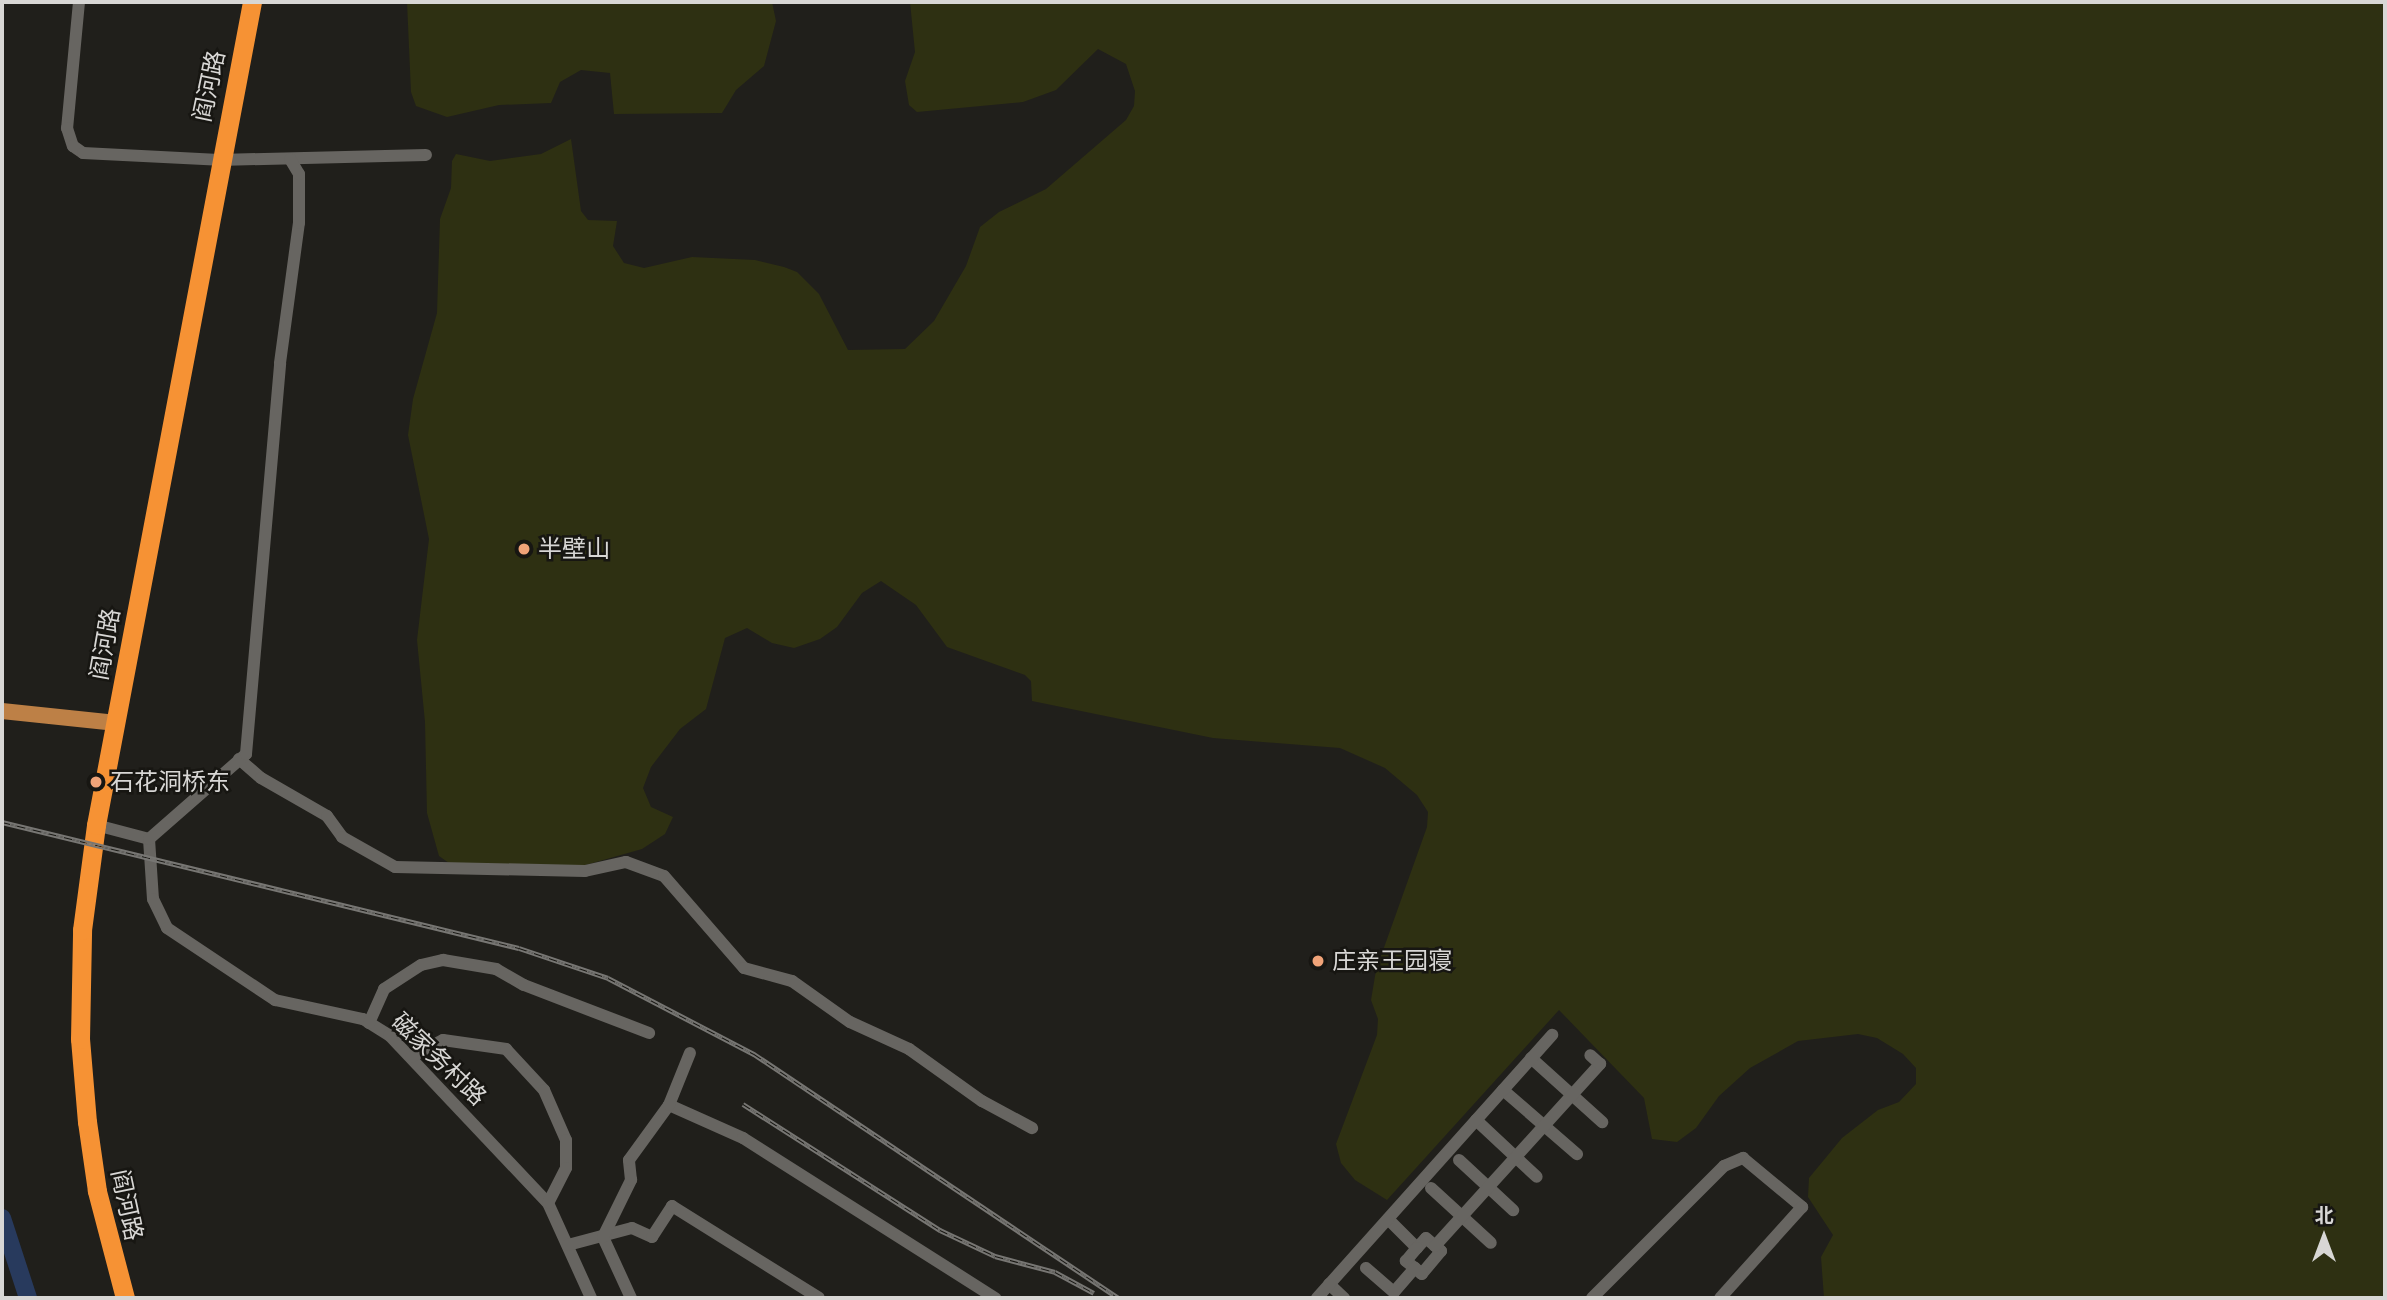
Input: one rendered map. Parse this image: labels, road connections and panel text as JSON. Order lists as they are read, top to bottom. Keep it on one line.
{"streets":{"highway":["阎河路"],"street":["磁家务村路"]},"places":["半壁山","石花洞桥东","庄亲王园寝"],"north":"top"}
